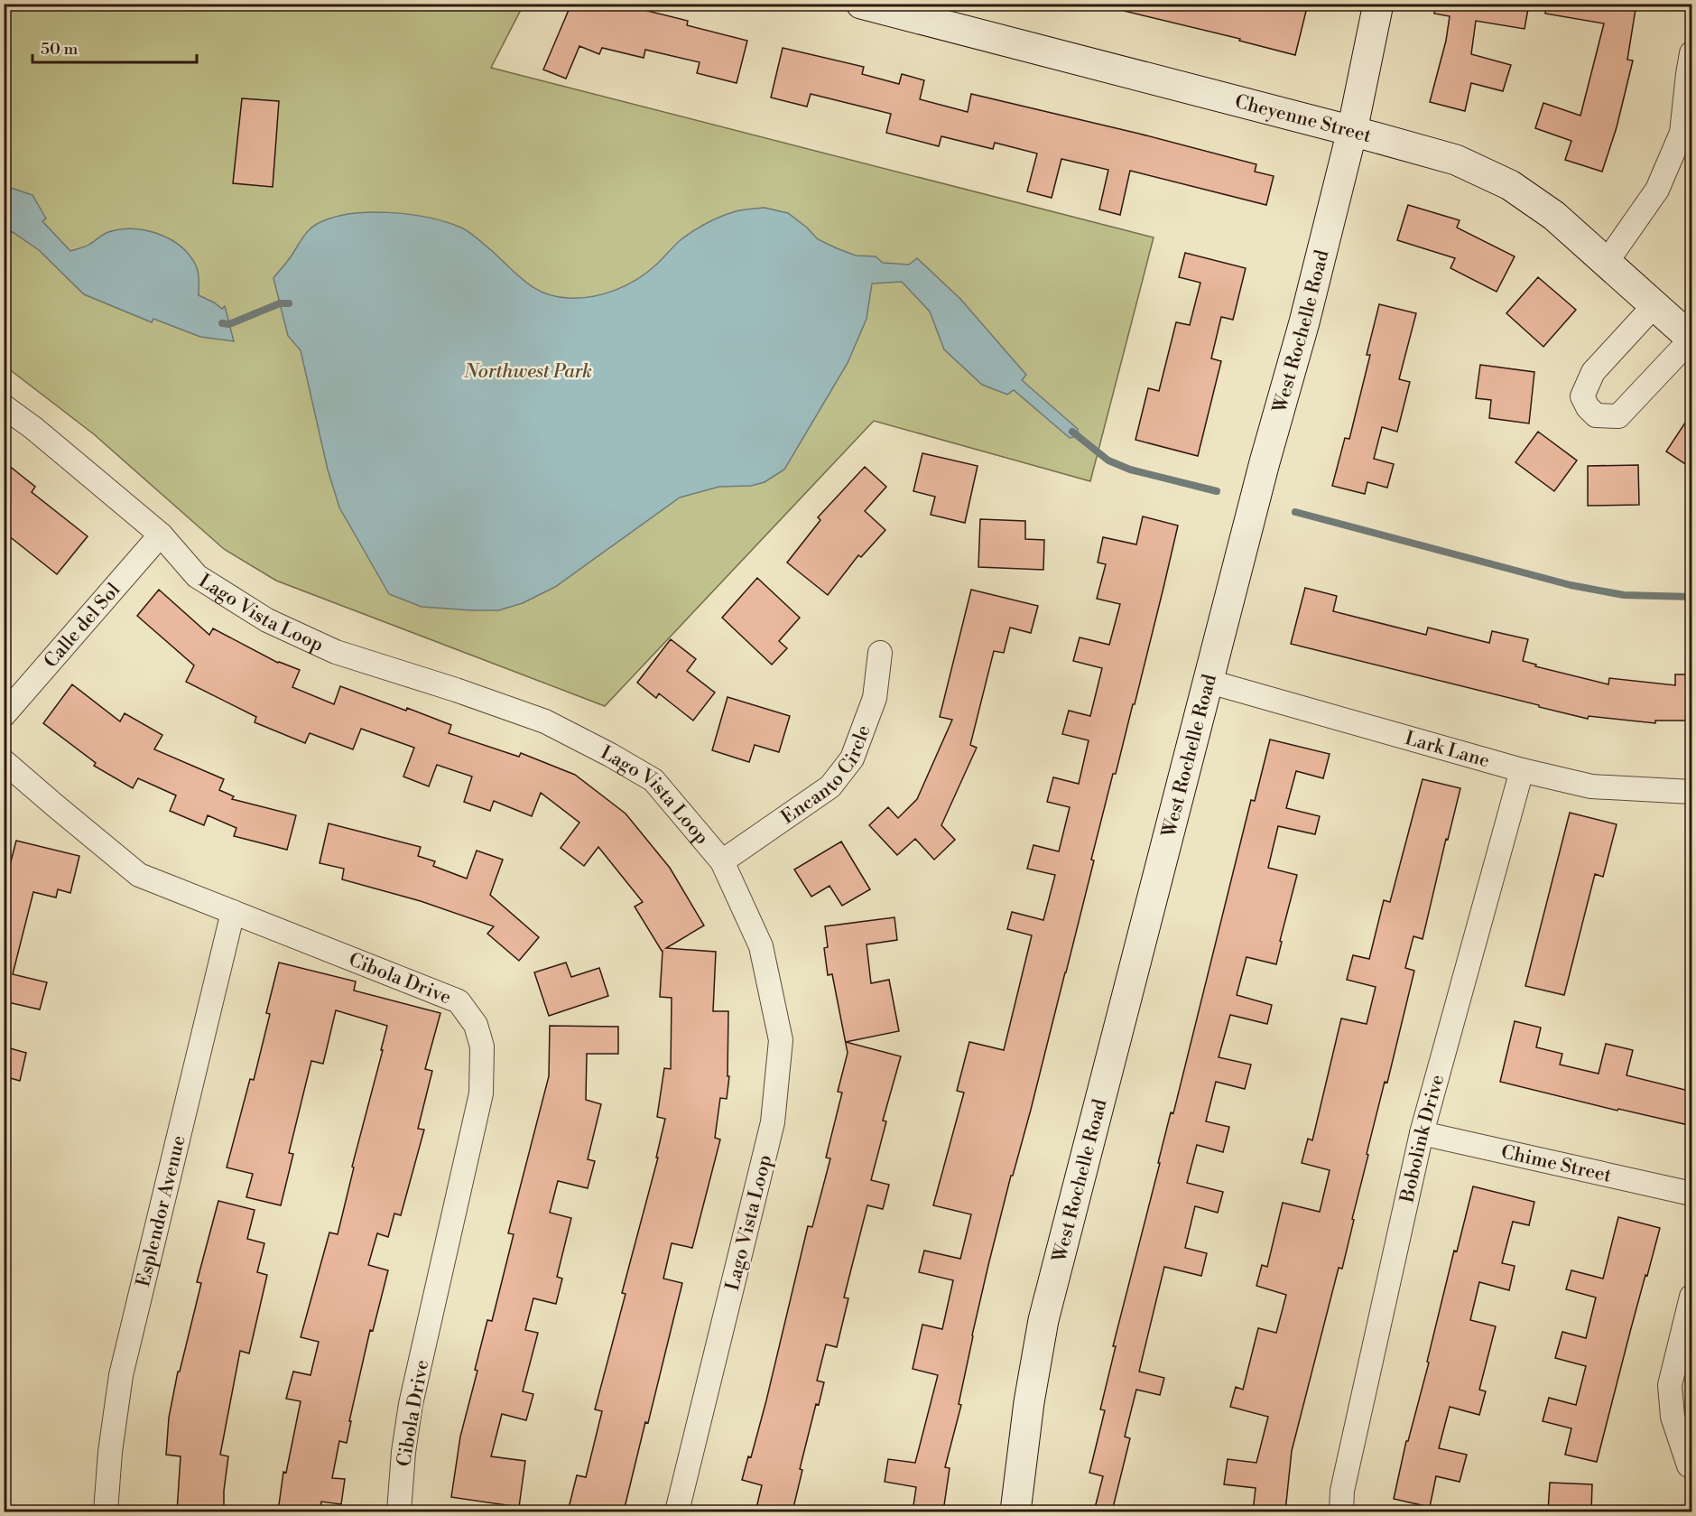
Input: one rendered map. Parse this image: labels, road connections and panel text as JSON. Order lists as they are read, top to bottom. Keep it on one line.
{"streets":{"street":["Cheyenne Street","West Rochelle Road","Lago Vista Loop","Calle del Sol","Lark Lane","Encanto Circle","Cibola Drive","Bobolink Drive","Chime Street","Esplendor Avenue"]},"crossings":[["Cheyenne Street","West Rochelle Road"],["West Rochelle Road","Lark Lane"],["Lago Vista Loop","Calle del Sol"],["Lago Vista Loop","Encanto Circle"],["Lark Lane","Bobolink Drive"],["Cibola Drive","Esplendor Avenue"],["Bobolink Drive","Chime Street"]],"parks":["Northwest Park"],"scale_bar":"50 m"}
